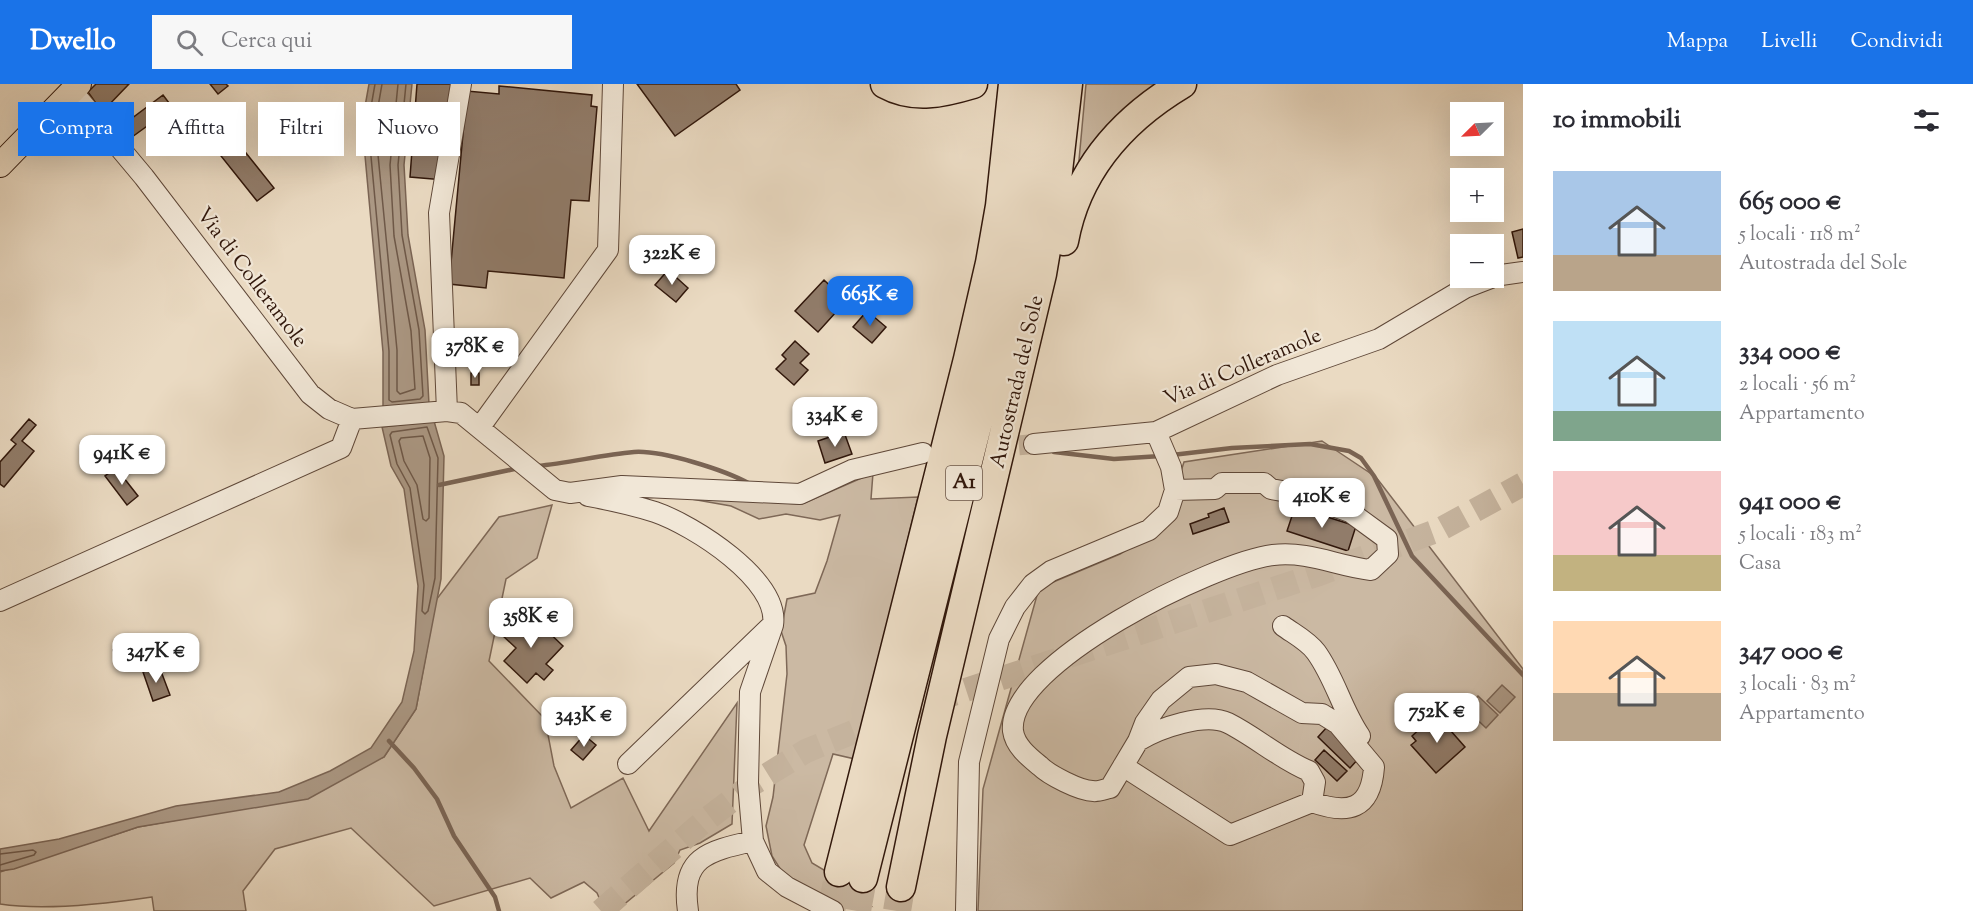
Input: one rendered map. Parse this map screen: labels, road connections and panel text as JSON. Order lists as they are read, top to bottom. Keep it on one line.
{"streets":{"highway":["Autostrada del Sole","A1"],"street":["Via di Colleramole"]},"north":"bottom left","page":{"header":"Dwello","search":"Cerca qui","nav":["Mappa","Livelli","Condividi"],"heading":"10 immobili","map_buttons":["+","−"],"chip":["Compra","Affitta","Filtri","Nuovo"],"list":[{"name":"665 000 €","note":"5 locali · 118 m² · Autostrada del Sole"},{"name":"334 000 €","note":"2 locali · 56 m² · Appartamento"},{"name":"941 000 €","note":"5 locali · 183 m² · Casa"},{"name":"347 000 €","note":"3 locali · 83 m² · Appartamento"}],"price":["322K €","665K €","378K €","334K €","941K €","410K €","358K €","347K €","752K €","343K €"]}}
